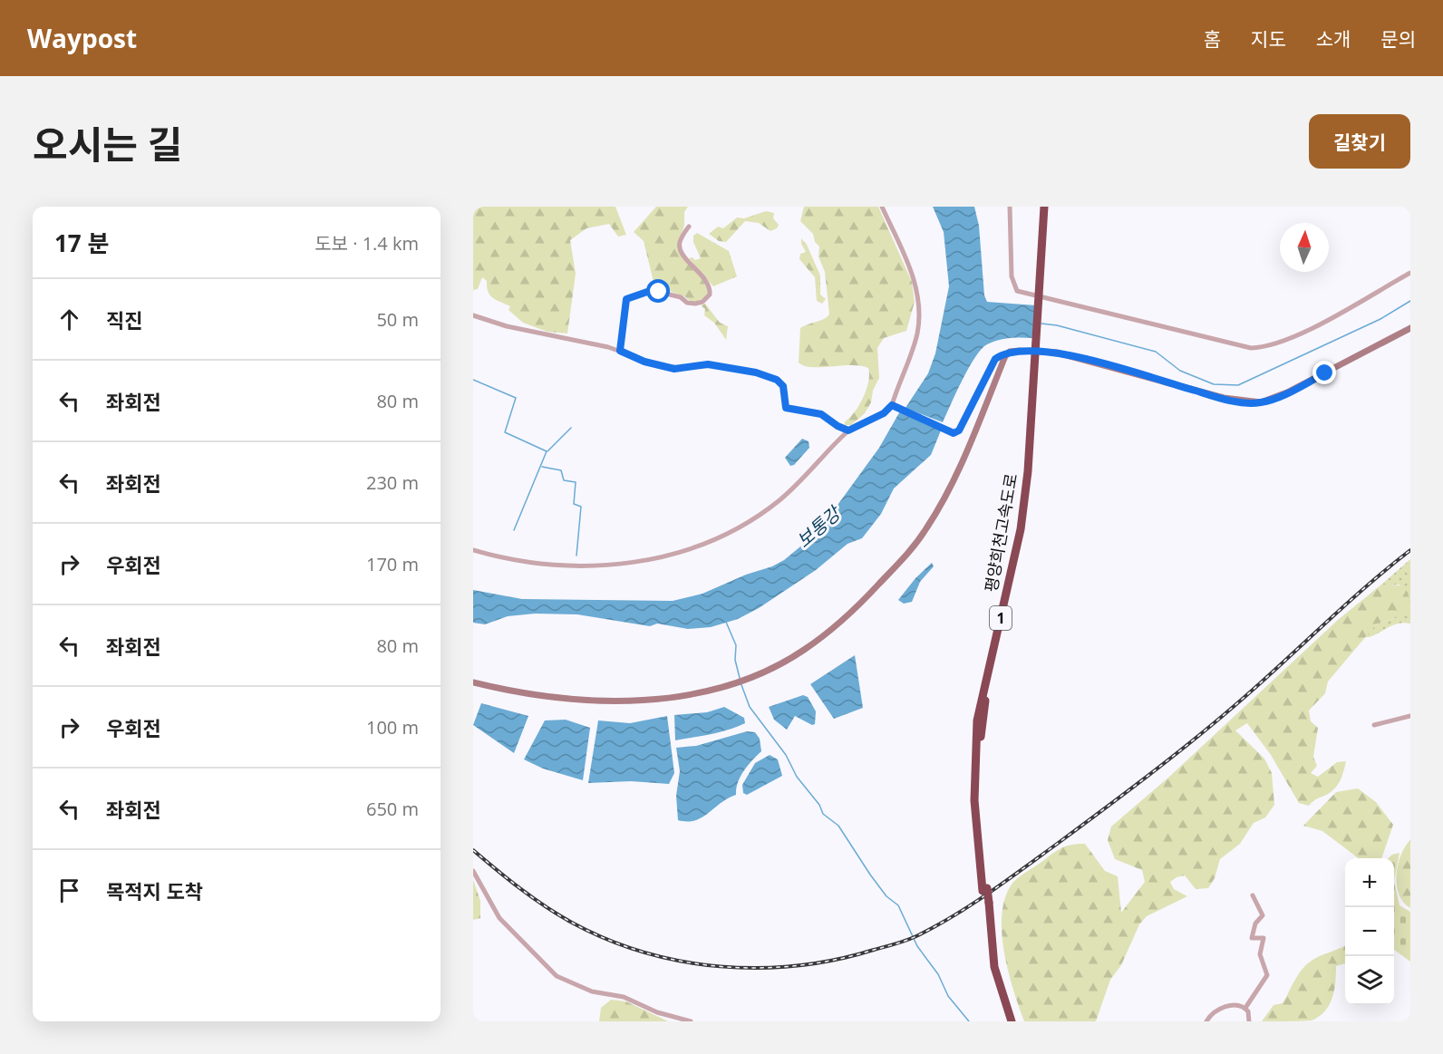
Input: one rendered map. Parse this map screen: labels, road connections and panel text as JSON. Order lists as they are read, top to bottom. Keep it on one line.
{"streets":{"highway":["평양희천고속도로","1"]},"water":["보통강"],"north":"top","page":{"header":"Waypost","nav":["홈","지도","소개","문의"],"title":"오시는 길","buttons":"길찾기","heading":["17 분","도보 · 1.4 km"],"list":[["직진","50 m"],["좌회전","80 m"],["좌회전","230 m"],["우회전","170 m"],["좌회전","80 m"],["우회전","100 m"],["좌회전","650 m"],"목적지 도착"],"map_buttons":["+","−"]}}
